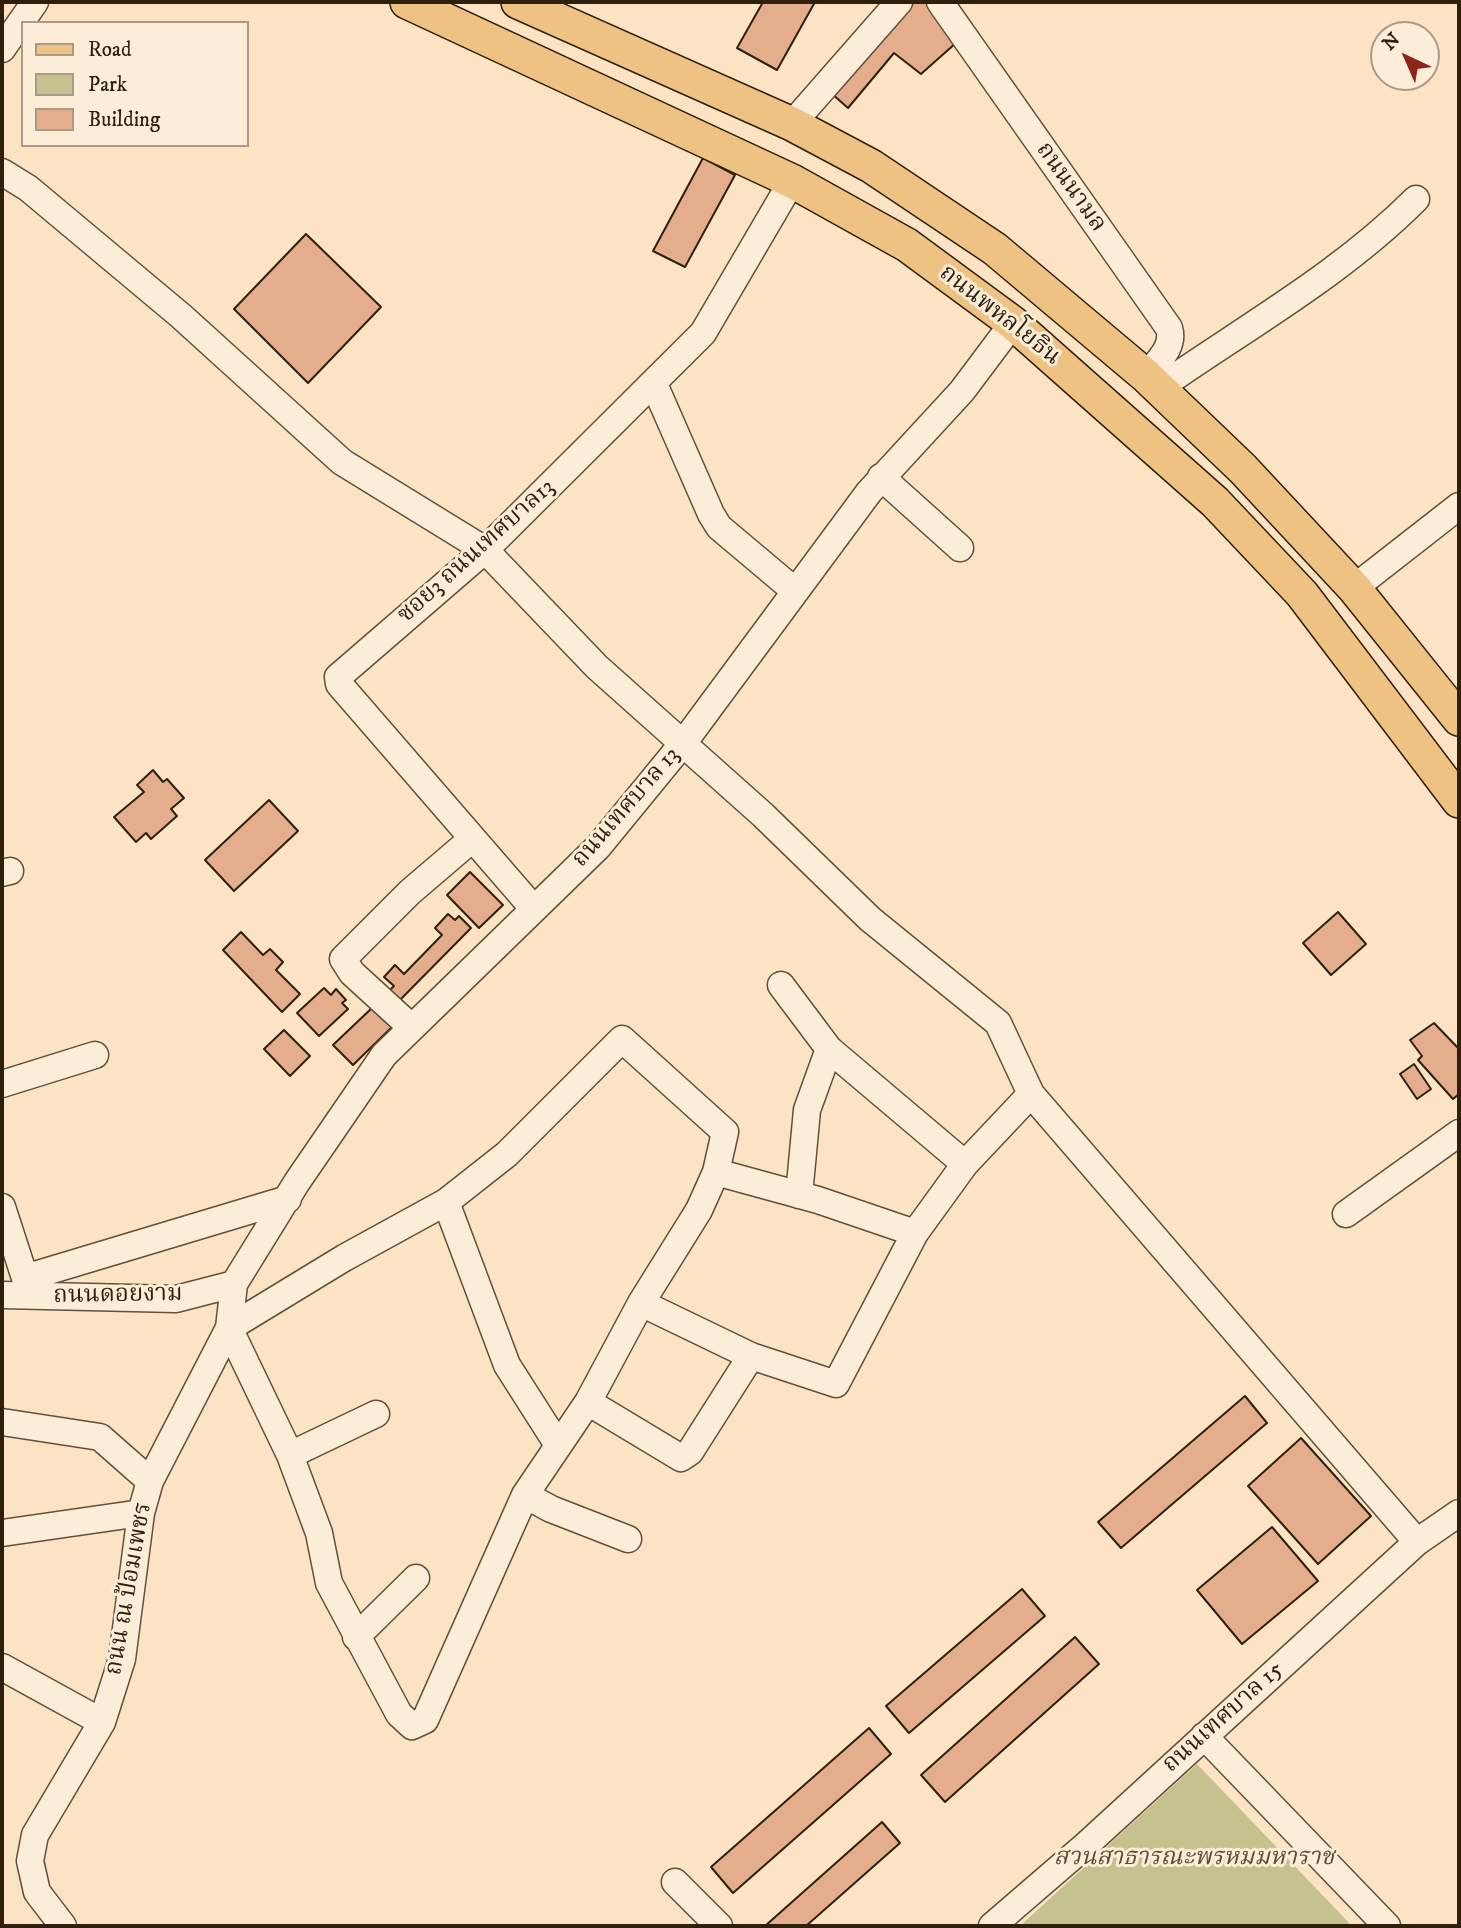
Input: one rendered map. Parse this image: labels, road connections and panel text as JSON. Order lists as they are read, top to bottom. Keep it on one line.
{"streets":{"main road":["ถนนพหลโยธิน"],"street":["ถนนนามล","ซอย3 ถนนเทศบาล13","ถนนเทศบาล 13","ถนนดอยงาม","ถนน ณ ป้อมเพชร","ถนนเทศบาล 15"]},"crossings":[["ถนนนามล","ถนนพหลโยธิน"],["ถนนพหลโยธิน","ซอย3 ถนนเทศบาล13"],["ถนนพหลโยธิน","ถนนเทศบาล 13"],["ซอย3 ถนนเทศบาล13","ถนนเทศบาล 13"],["ถนนเทศบาล 13","ถนนดอยงาม"],["ถนนเทศบาล 13","ถนน ณ ป้อมเพชร"],["ถนนดอยงาม","ถนน ณ ป้อมเพชร"]],"parks":["สวนสาธารณะพรหมมหาราช"],"legend":["Road","Park","Building"],"north":"top left"}
